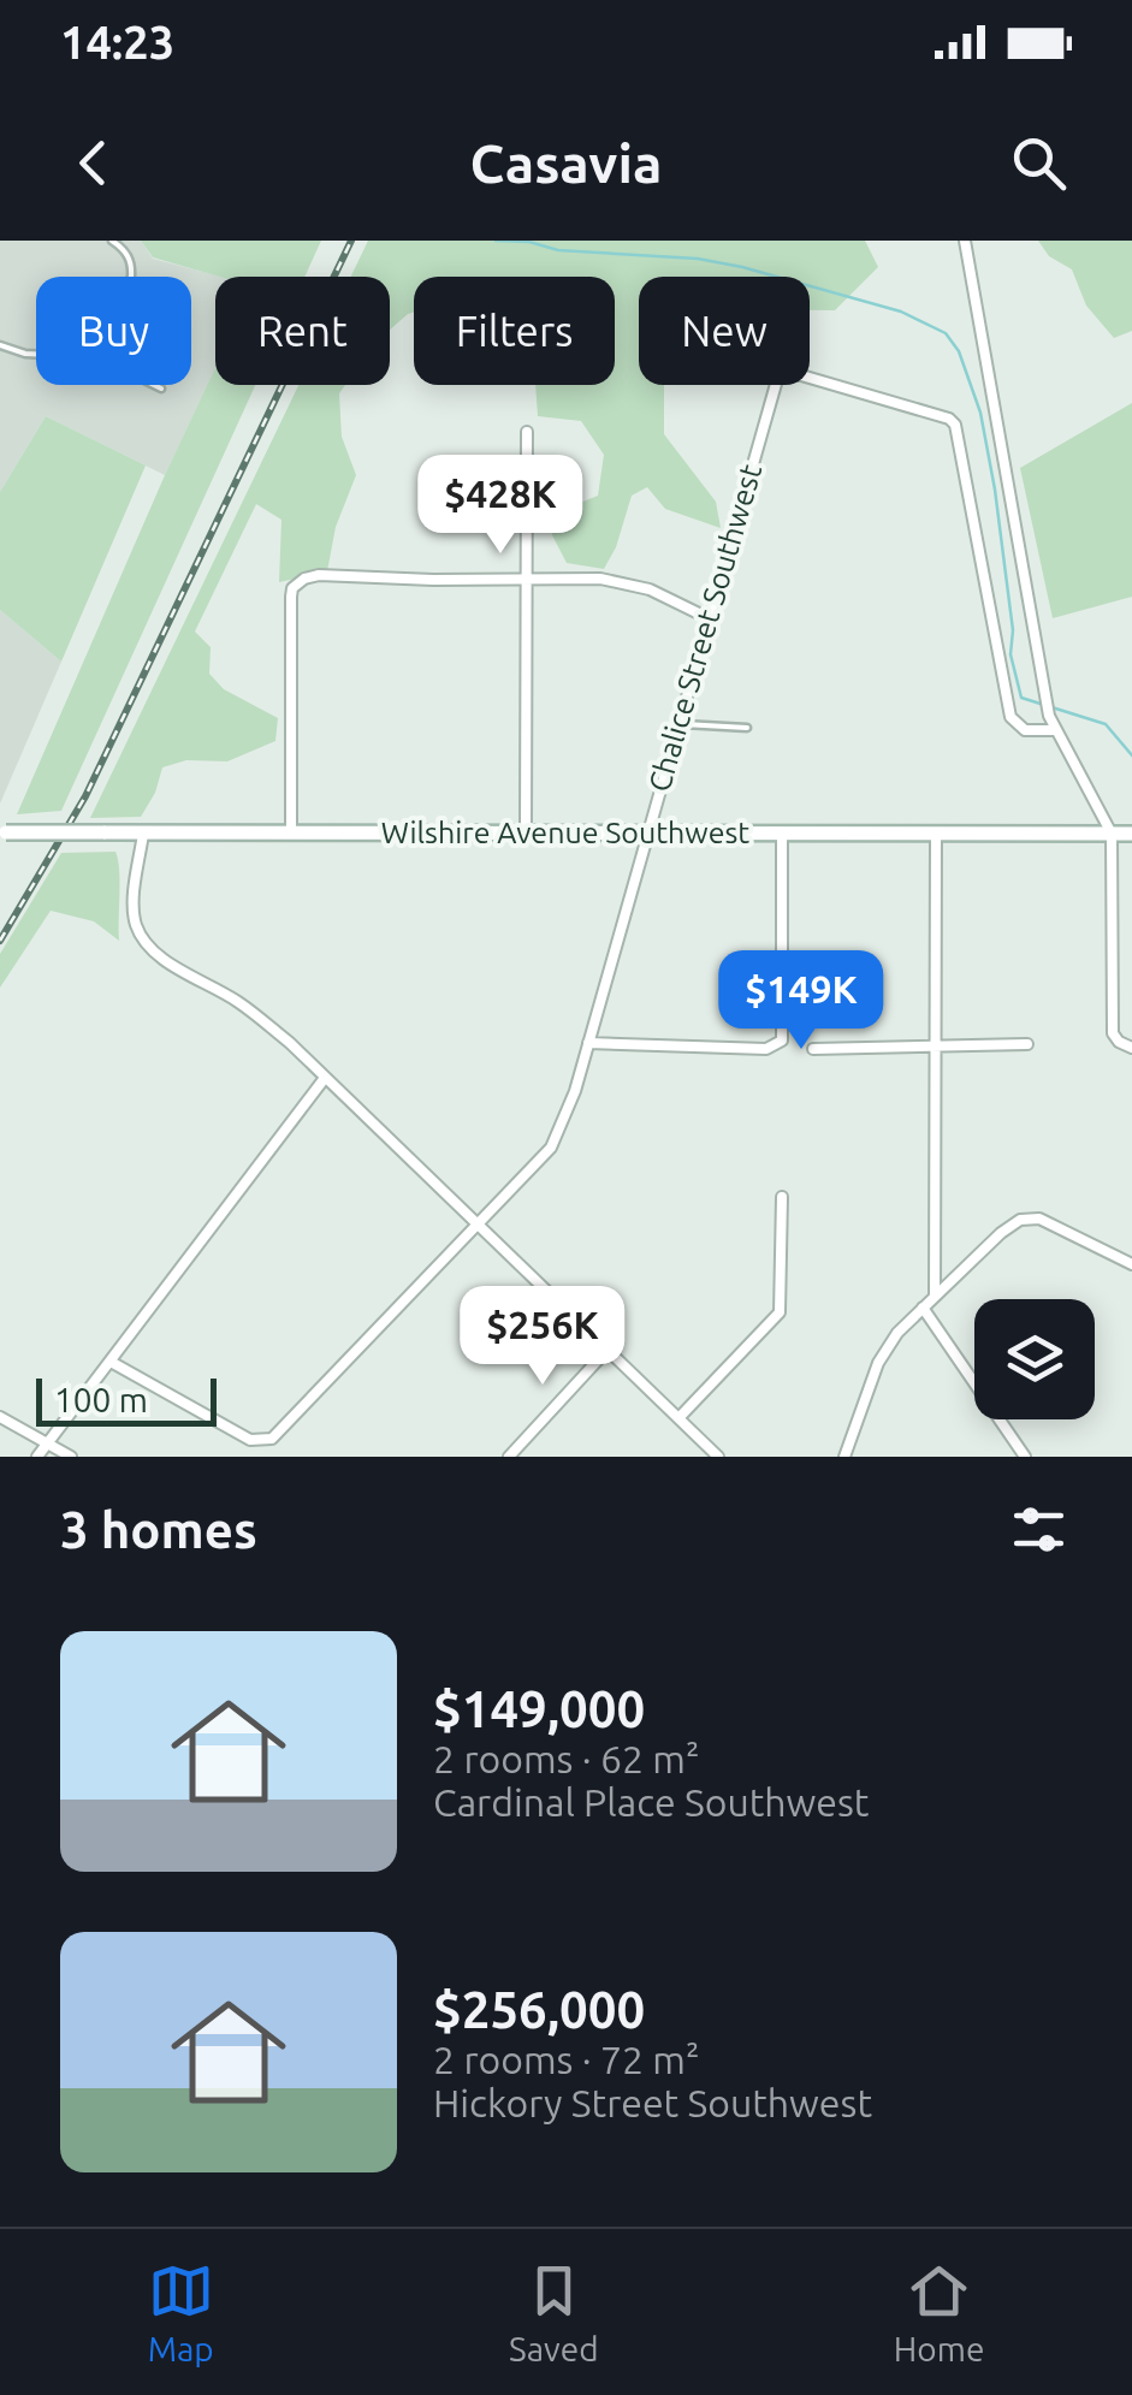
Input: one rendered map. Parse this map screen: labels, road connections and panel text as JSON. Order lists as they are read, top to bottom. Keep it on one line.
{"streets":{"street":["Chalice Street Southwest","Wilshire Avenue Southwest"]},"crossings":[["Chalice Street Southwest","Wilshire Avenue Southwest"]],"scale_bar":"100 m","page":{"status":"14:23","header":"Casavia","chip":["Buy","Rent","Filters","New"],"price":["$428K","$149K","$256K"],"scale":"100 m","heading":"3 homes","list":[{"name":"$149,000","note":"2 rooms · 62 m² · Cardinal Place Southwest"},{"name":"$256,000","note":"2 rooms · 72 m² · Hickory Street Southwest"}],"tabs":["Map","Saved","Home"]}}
